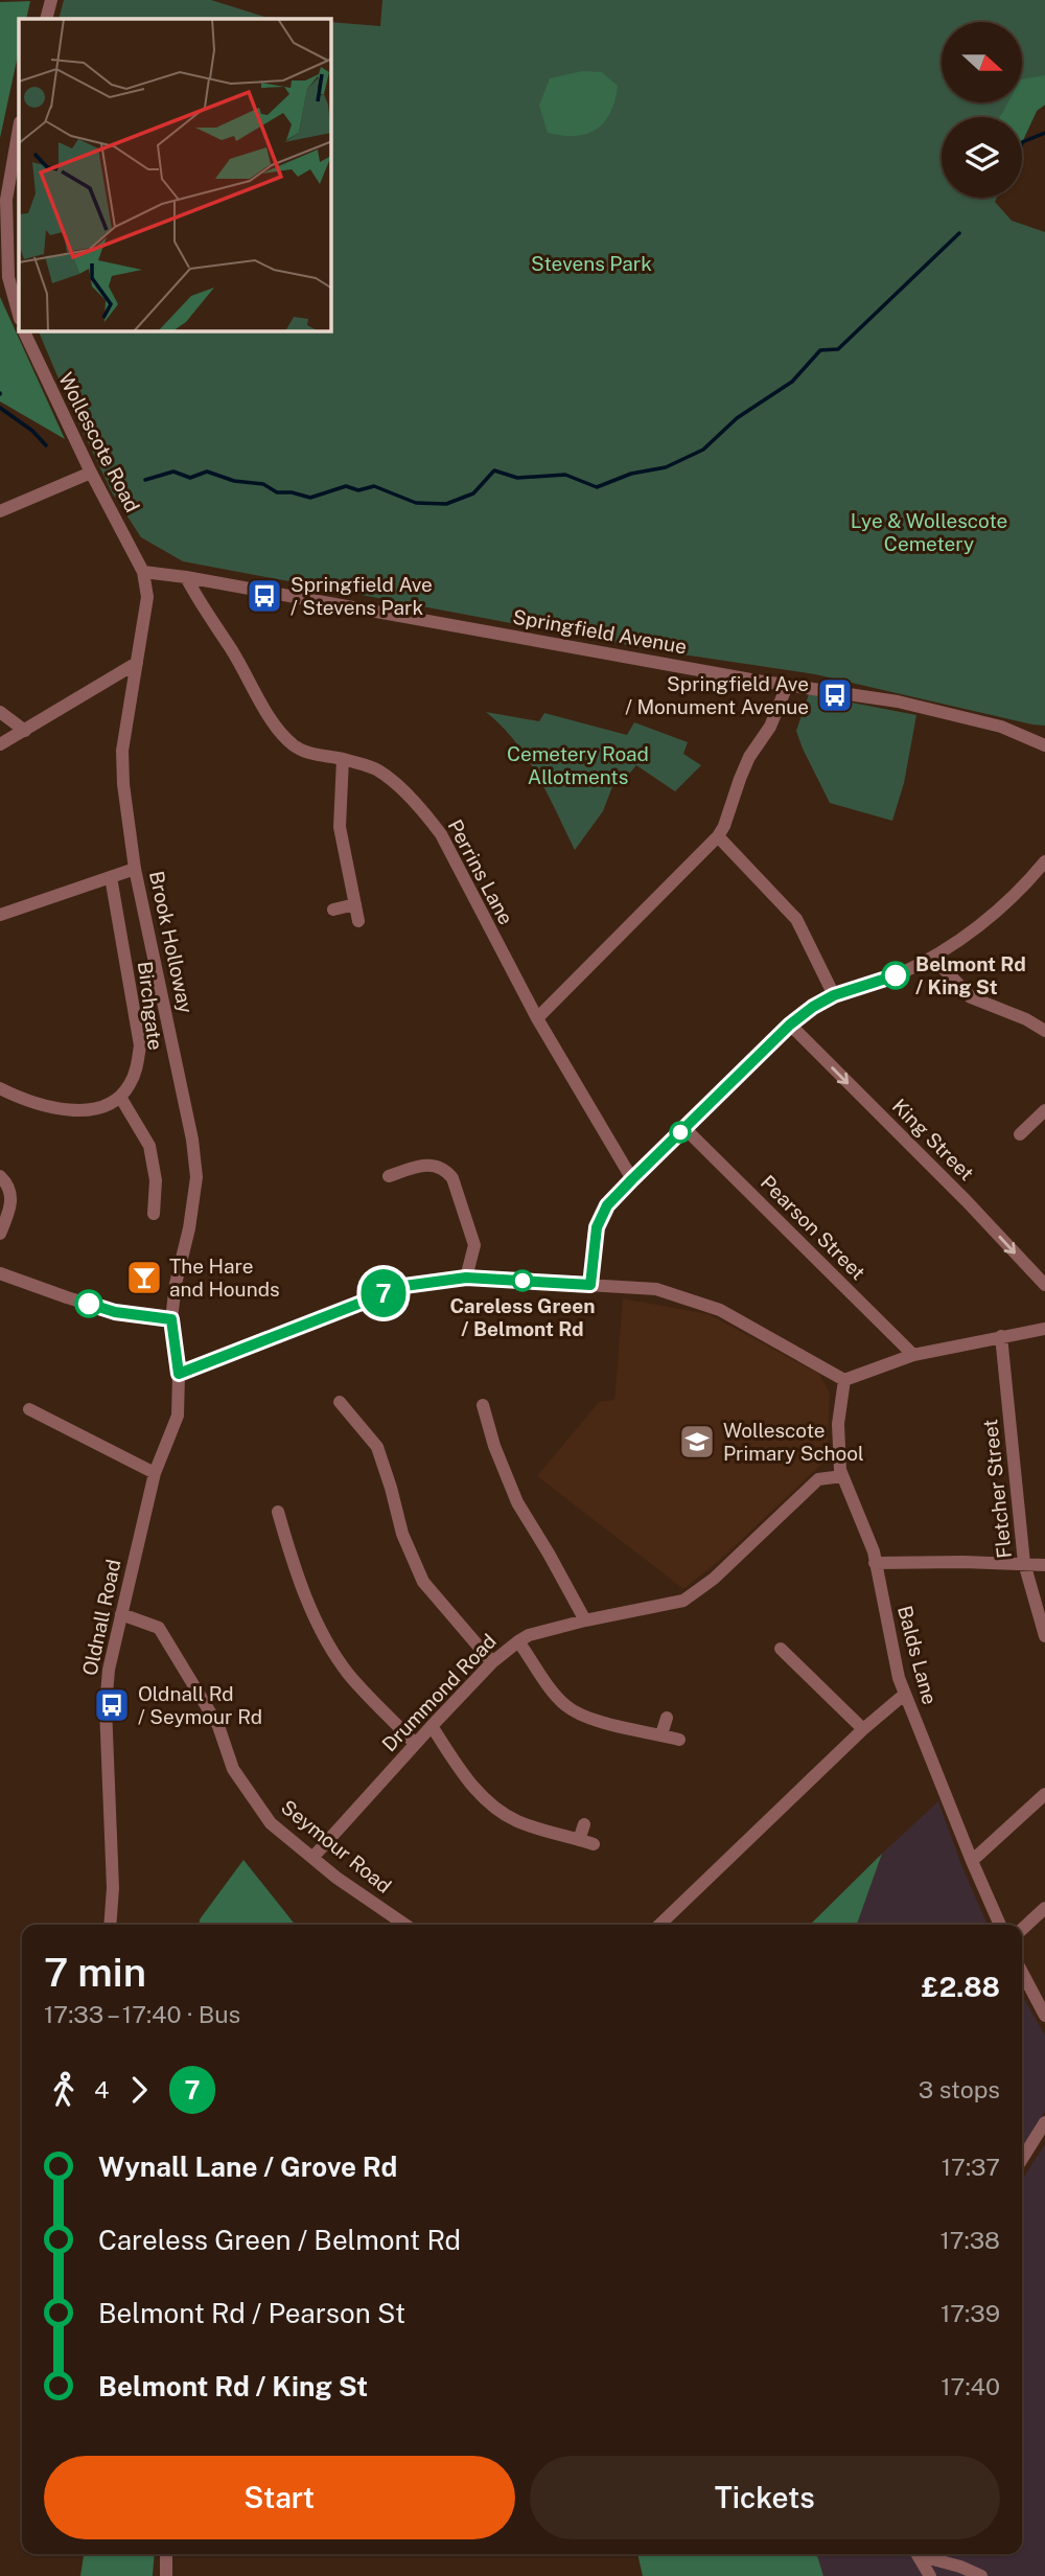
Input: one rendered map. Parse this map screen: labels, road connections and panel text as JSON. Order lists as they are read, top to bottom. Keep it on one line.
{"streets":{"street":["Wollescote Road","Springfield Avenue","Perrins Lane","Brook Holloway","Birchgate","King Street","Pearson Street","Fletcher Street","Oldnall Road","Balds Lane","Drummond Road","Seymour Road"]},"crossings":[["Wollescote Road","Springfield Avenue"],["Wollescote Road","Brook Holloway"],["Springfield Avenue","Perrins Lane"],["Springfield Avenue","Brook Holloway"],["Brook Holloway","Oldnall Road"],["Oldnall Road","Seymour Road"],["Balds Lane","Drummond Road"],["Drummond Road","Seymour Road"]],"one_way":["King Street"],"parks":["Stevens Park","Lye & Wollescote Cemetery","Cemetery Road Allotments"],"places":{"bus stop":["Springfield Ave / Stevens Park","Springfield Ave / Monument Avenue","Oldnall Rd / Seymour Rd"],"other":["Belmont Rd / King St","Careless Green / Belmont Rd"],"bar":["The Hare and Hounds"],"school or university":["Wollescote Primary School"]},"lines":["bus line 7"],"north":"right","page":{"on_map":"7","heading":["7 min","17:33 – 17:40 · Bus","£2.88"],"legs":["4","7","3 stops"],"list":[{"name":"Wynall Lane / Grove Rd","value":"17:37"},{"name":"Careless Green / Belmont Rd","value":"17:38"},{"name":"Belmont Rd / Pearson St","value":"17:39"},{"name":"Belmont Rd / King St","value":"17:40"}],"buttons":["Start","Tickets"]}}
